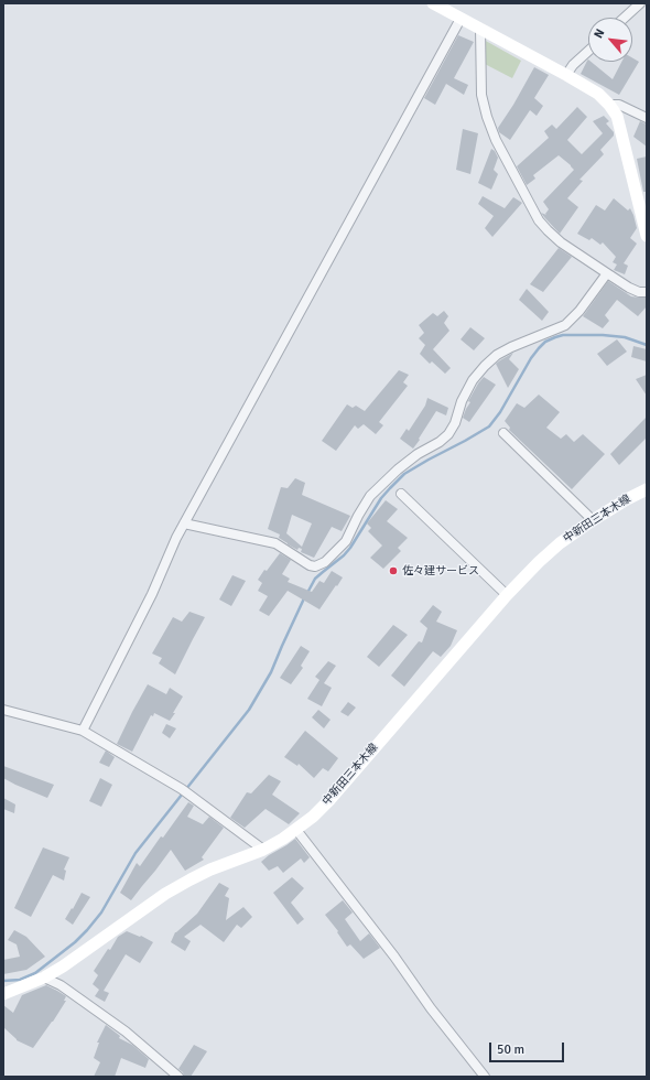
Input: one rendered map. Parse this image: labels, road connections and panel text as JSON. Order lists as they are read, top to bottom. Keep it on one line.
{"streets":{"main road":["中新田三本木線"]},"places":["佐々建サービス"],"scale_bar":"50 m","north":"top left"}
